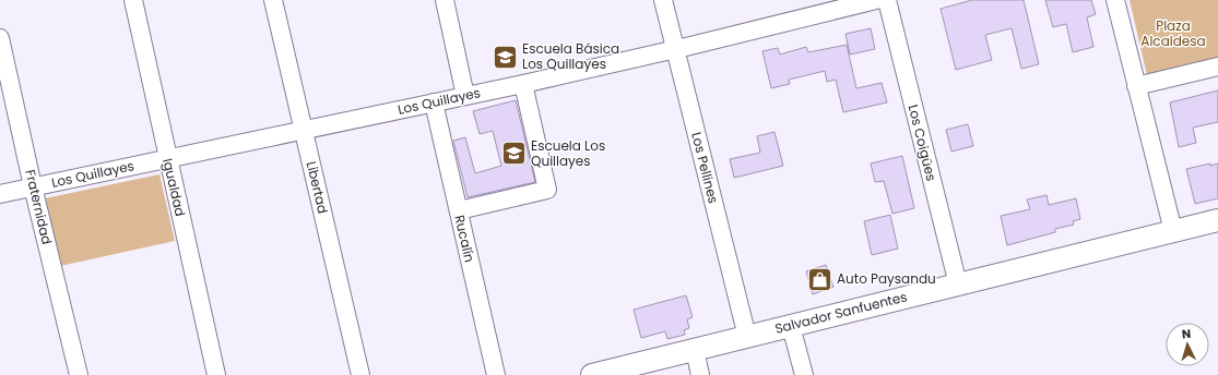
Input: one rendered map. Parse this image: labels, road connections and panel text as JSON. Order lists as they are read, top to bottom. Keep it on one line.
{"streets":{"street":["Los Quillayes","Los Coigües","Los Pellines","Igualdad","Libertad","Fraternidad","Rucalín","Salvador Sanfuentes"]},"crossings":[["Los Quillayes","Los Pellines"],["Los Quillayes","Igualdad"],["Los Quillayes","Libertad"],["Los Quillayes","Fraternidad"],["Los Quillayes","Rucalín"],["Los Coigües","Salvador Sanfuentes"],["Los Pellines","Salvador Sanfuentes"]],"parks":["Plaza Alcaldesa"],"places":{"school or university":["Escuela Básica Los Quillayes","Escuela Los Quillayes"],"shop":["Auto Paysandu"]},"north":"top"}
